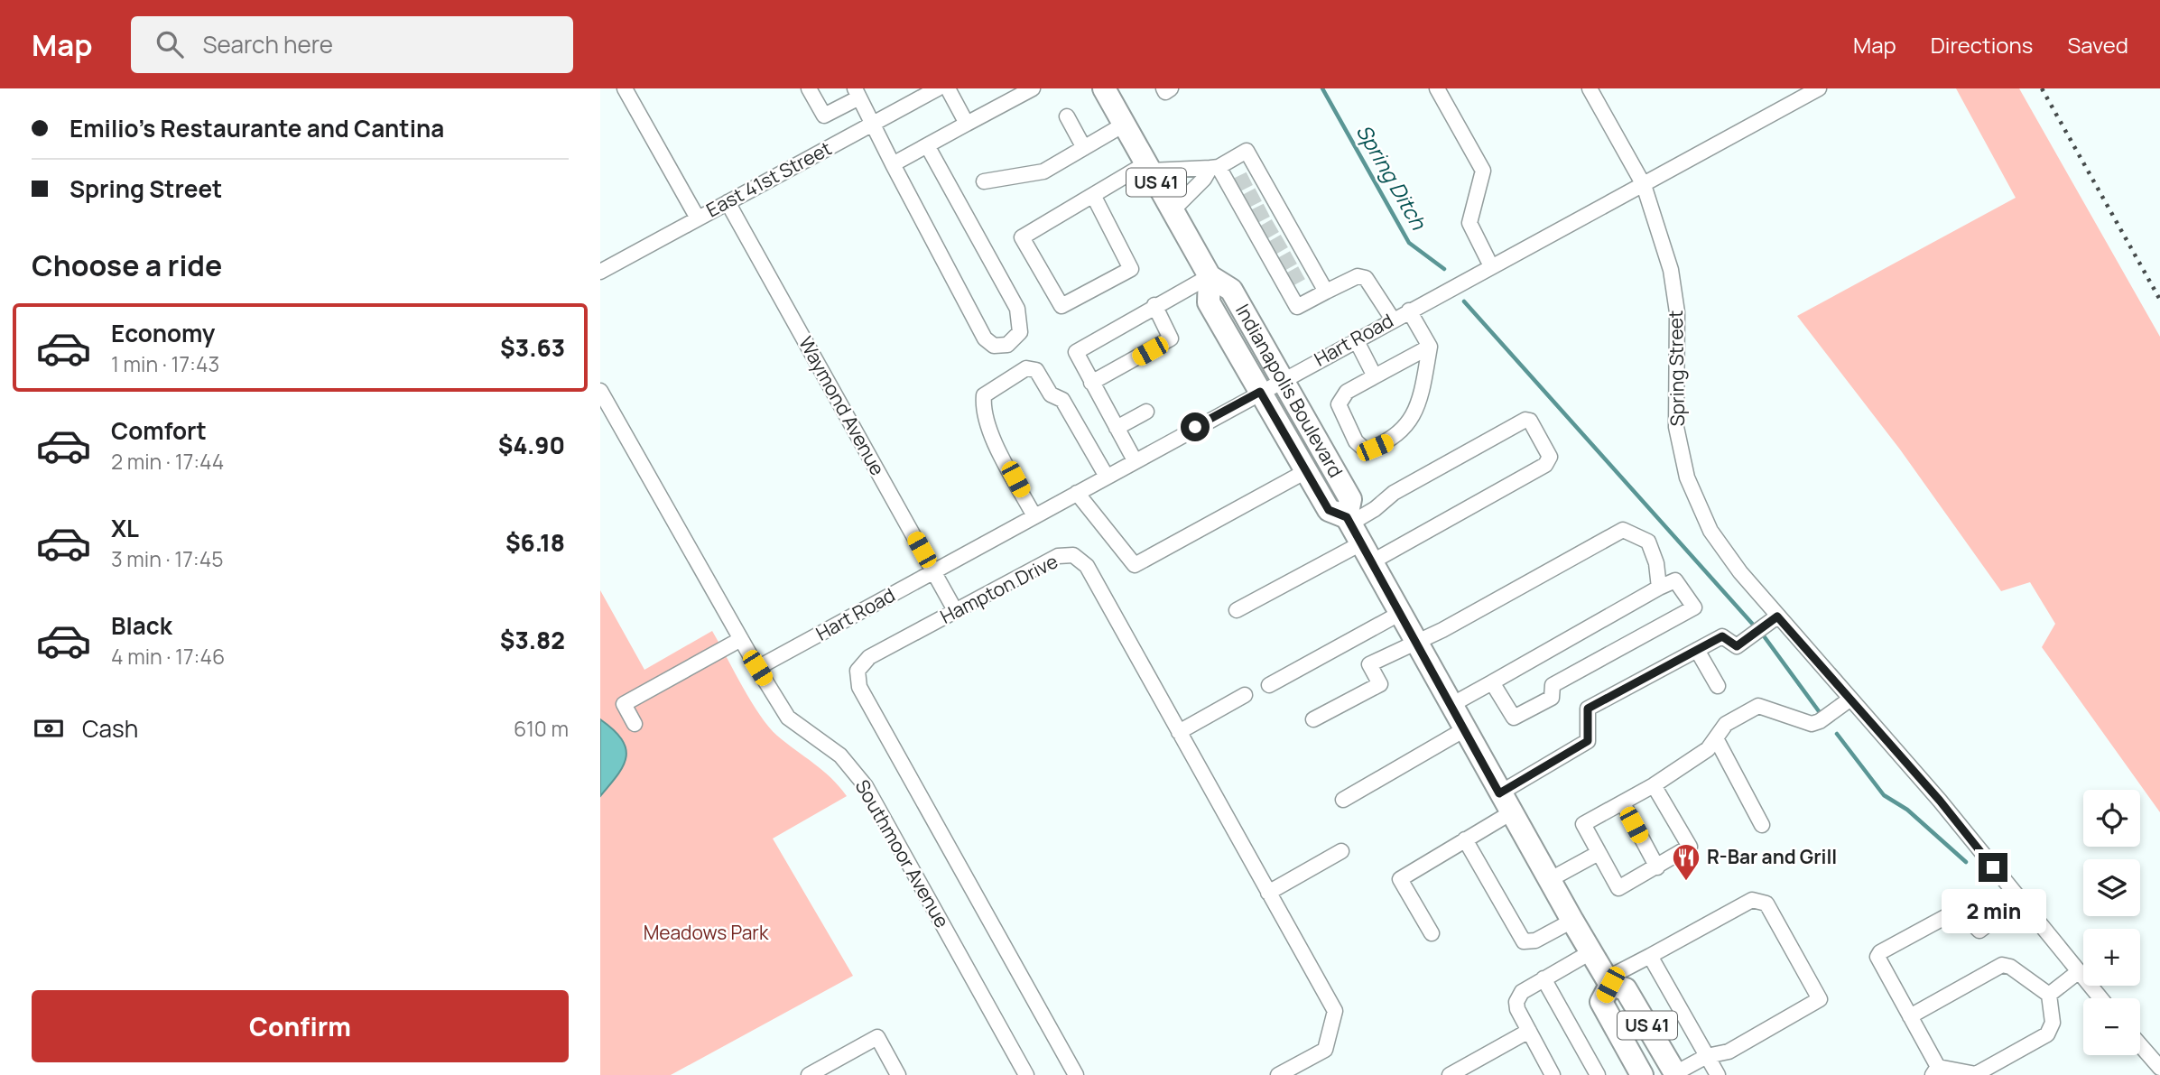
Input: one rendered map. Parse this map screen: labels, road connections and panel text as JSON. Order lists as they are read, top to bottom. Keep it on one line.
{"streets":{"highway":["US 41","Indianapolis Boulevard"],"street":["East 41st Street","Hart Road","Spring Street","Waymond Avenue","Hampton Drive","Southmoor Avenue"]},"crossings":[["East 41st Street","Waymond Avenue"],["US 41","Indianapolis Boulevard"],["Hart Road","Spring Street"],["Hart Road","Indianapolis Boulevard"],["Hart Road","Waymond Avenue"],["Hart Road","Southmoor Avenue"],["Waymond Avenue","Hampton Drive"]],"water":["Spring Ditch"],"parks":["Meadows Park"],"places":{"restaurant":["R-Bar and Grill"]},"page":{"header":"Map","search":"Search here","nav":["Map","Directions","Saved"],"banner":["Emilio's Restaurante and Cantina","Spring Street"],"heading":"Choose a ride","list":[{"name":"Economy","note":"1 min · 17:43","value":"$3.63"},{"name":"Comfort","note":"2 min · 17:44","value":"$4.90"},{"name":"XL","note":"3 min · 17:45","value":"$6.18"},{"name":"Black","note":"4 min · 17:46","value":"$3.82"}],"pay":["Cash","610 m"],"map_buttons":["+","−"],"bubble":"2 min","buttons":"Confirm"}}
